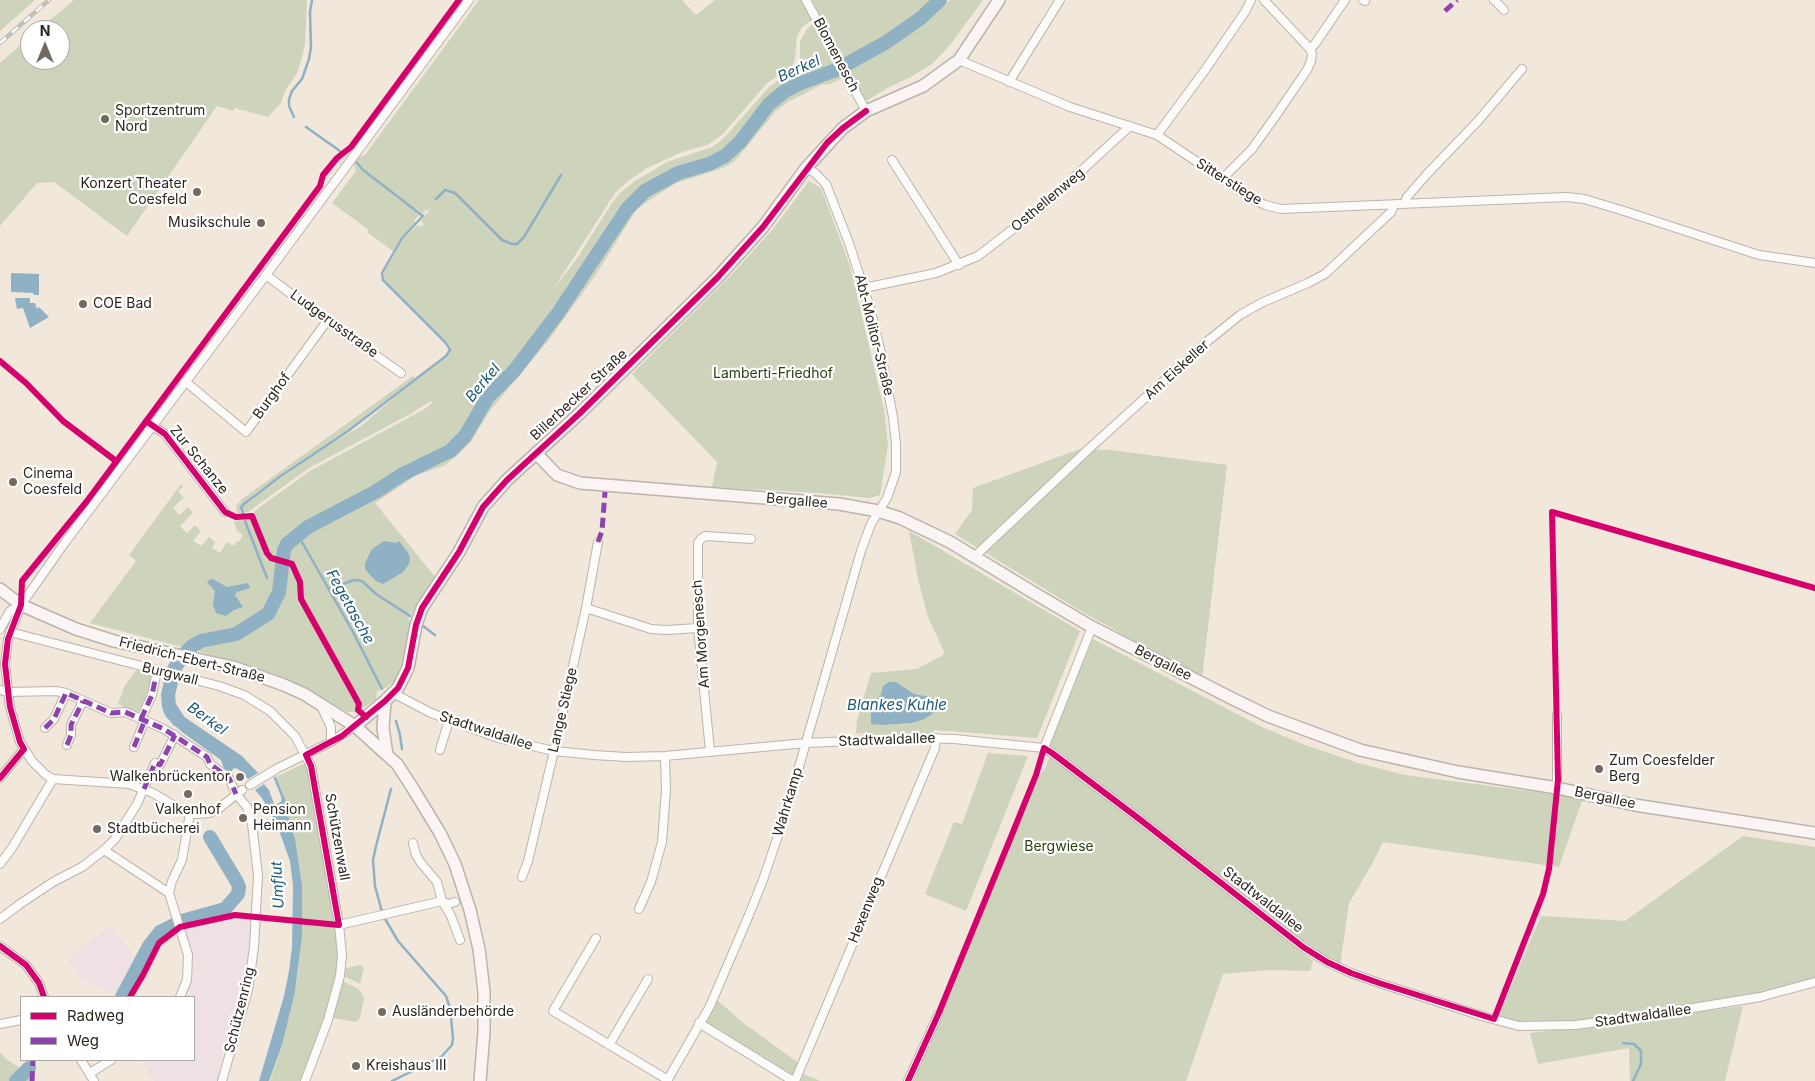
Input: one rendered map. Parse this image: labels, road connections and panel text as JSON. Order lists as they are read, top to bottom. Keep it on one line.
{"streets":{"street":["Blomenesch","Sitterstiege","Osthellenweg","Ludgerusstraße","Abt-Molitor-Straße","Am Eiskeller","Billerbecker Straße","Burghof","Zur Schanze","Bergallee","Am Morgenesch","Friedrich-Ebert-Straße","Burgwall","Lange Stiege","Stadtwaldallee","Wahrkamp","Schützenwall","Hexenweg","Schützenring"]},"crossings":[["Blomenesch","Billerbecker Straße"],["Sitterstiege","Osthellenweg"],["Sitterstiege","Am Eiskeller"],["Sitterstiege","Billerbecker Straße"],["Osthellenweg","Abt-Molitor-Straße"],["Ludgerusstraße","Burghof"],["Abt-Molitor-Straße","Billerbecker Straße"],["Abt-Molitor-Straße","Bergallee"],["Abt-Molitor-Straße","Wahrkamp"],["Am Eiskeller","Bergallee"],["Billerbecker Straße","Bergallee"],["Billerbecker Straße","Friedrich-Ebert-Straße"],["Billerbecker Straße","Stadtwaldallee"],["Bergallee","Wahrkamp"],["Am Morgenesch","Stadtwaldallee"],["Burgwall","Schützenwall"],["Lange Stiege","Stadtwaldallee"],["Stadtwaldallee","Wahrkamp"],["Stadtwaldallee","Hexenweg"]],"water":["Berkel","Fegetasche","Blankes Kuhle","Umflut"],"parks":["Lamberti-Friedhof","Bergwiese"],"places":["Sportzentrum Nord","Konzert Theater Coesfeld","Musikschule","COE Bad","Cinema Coesfeld","Zum Coesfelder Berg","Walkenbrückentor","Valkenhof","Pension Heimann","Stadtbücherei","Ausländerbehörde","Kreishaus Ⅲ"],"legend":["Radweg","Weg"],"north":"top"}
